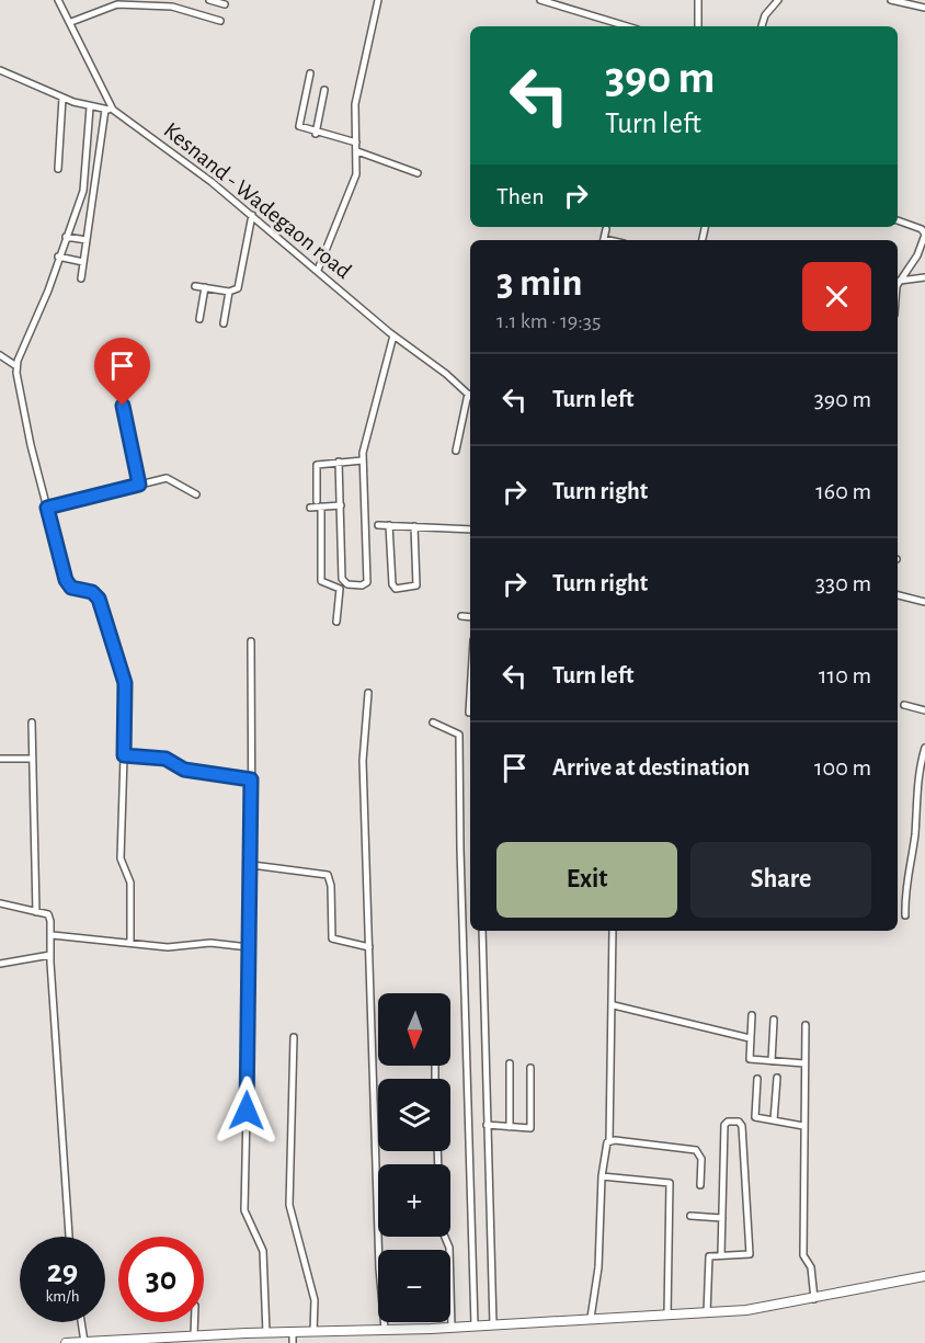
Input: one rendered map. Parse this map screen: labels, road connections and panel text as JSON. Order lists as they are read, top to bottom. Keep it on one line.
{"streets":{"street":["Kesnand - Wadegaon road"]},"north":"bottom","page":{"turn":["390 m","Turn left"],"then":"Then","heading":["3 min","1.1 km · 19:35"],"list":[{"name":"Turn left","value":"390 m"},{"name":"Turn right","value":"160 m"},{"name":"Turn right","value":"330 m"},{"name":"Turn left","value":"110 m"},{"name":"Arrive at destination","value":"100 m"}],"buttons":["Exit","Share"],"map_buttons":["+","−"],"speed":"29 km/h","limit":"30"}}
